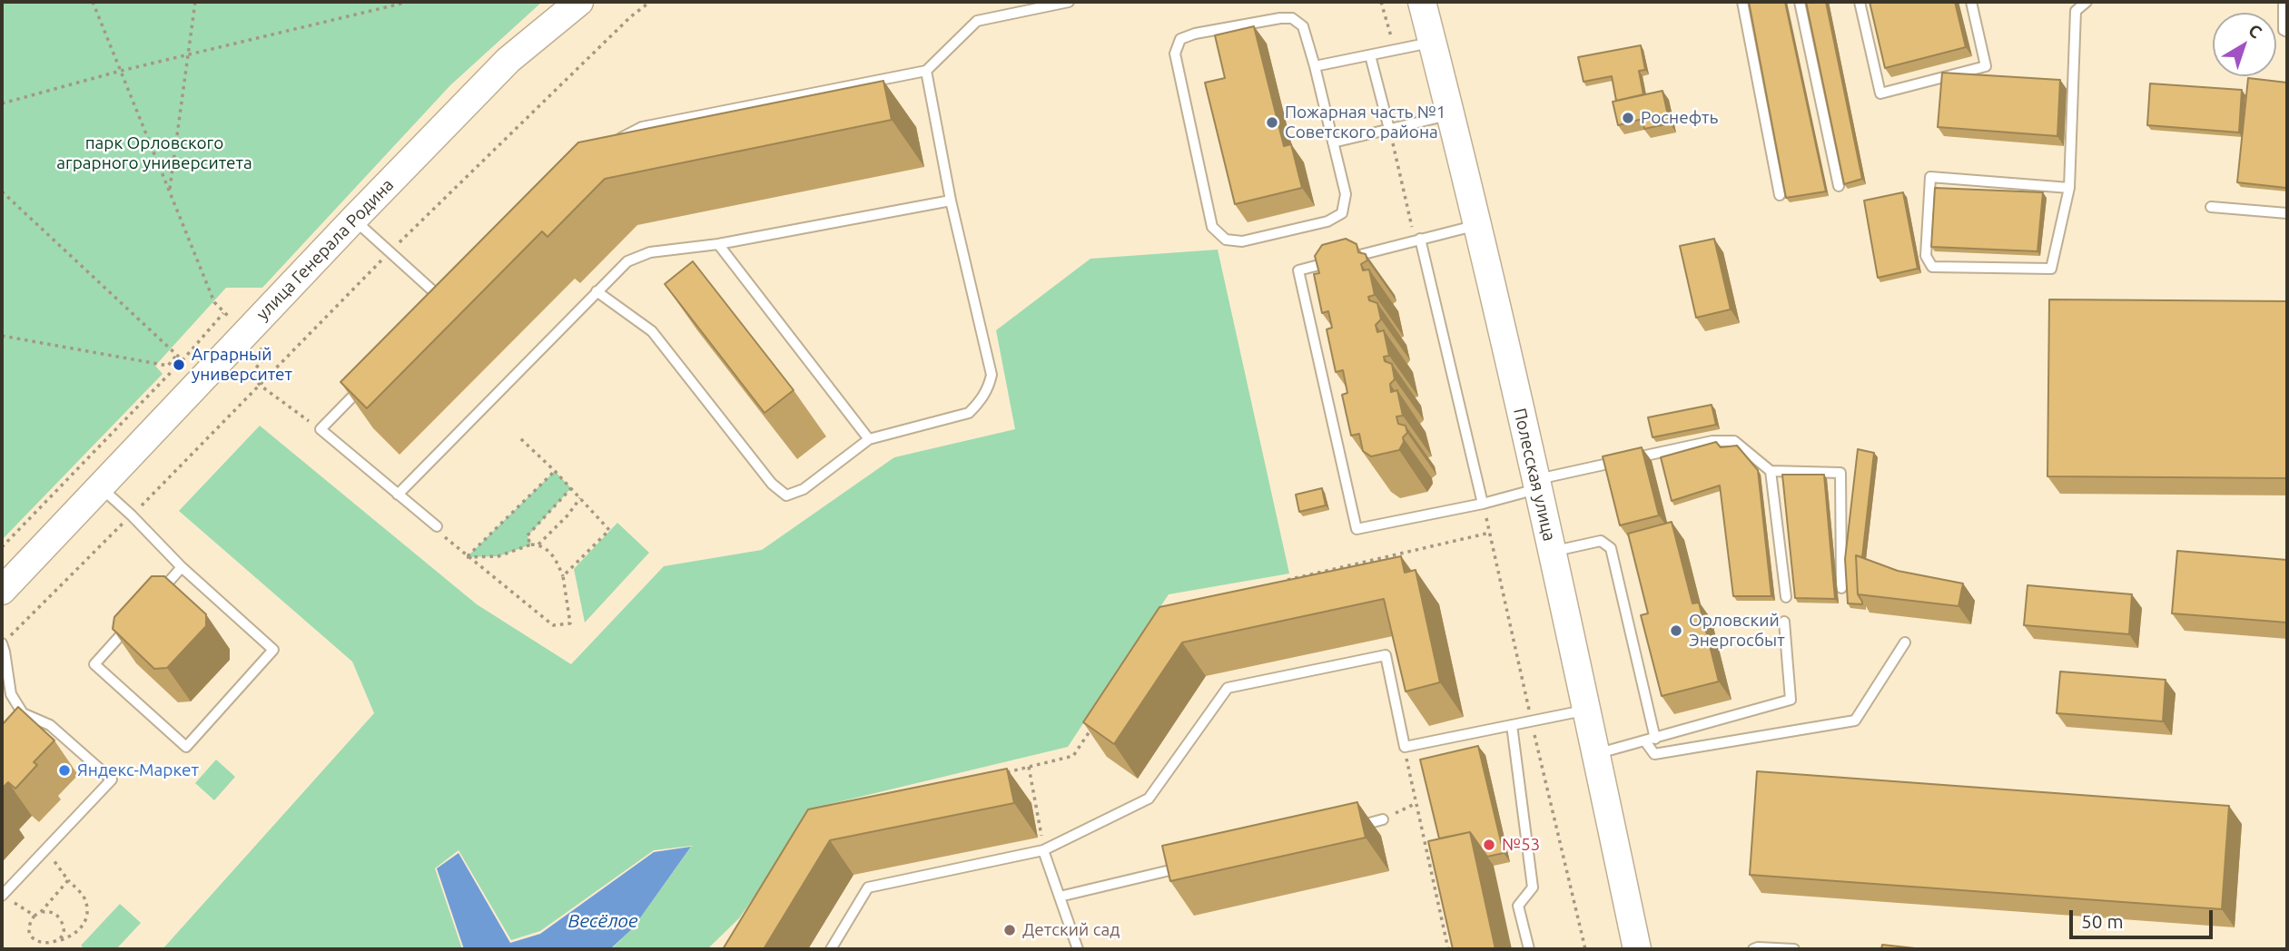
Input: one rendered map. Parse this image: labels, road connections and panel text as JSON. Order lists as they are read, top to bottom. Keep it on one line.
{"streets":{"street":["улица Генерала Родина","Полесская улица"]},"water":["Весёлое"],"parks":["парк Орловского аграрного университета"],"places":["Роснефть","Пожарная часть №1 Советского района","Аграрный университет","Орловский Энергосбыт","Яндекс-Маркет","№53","Детский сад"],"scale_bar":"50 m","north":"top right"}
